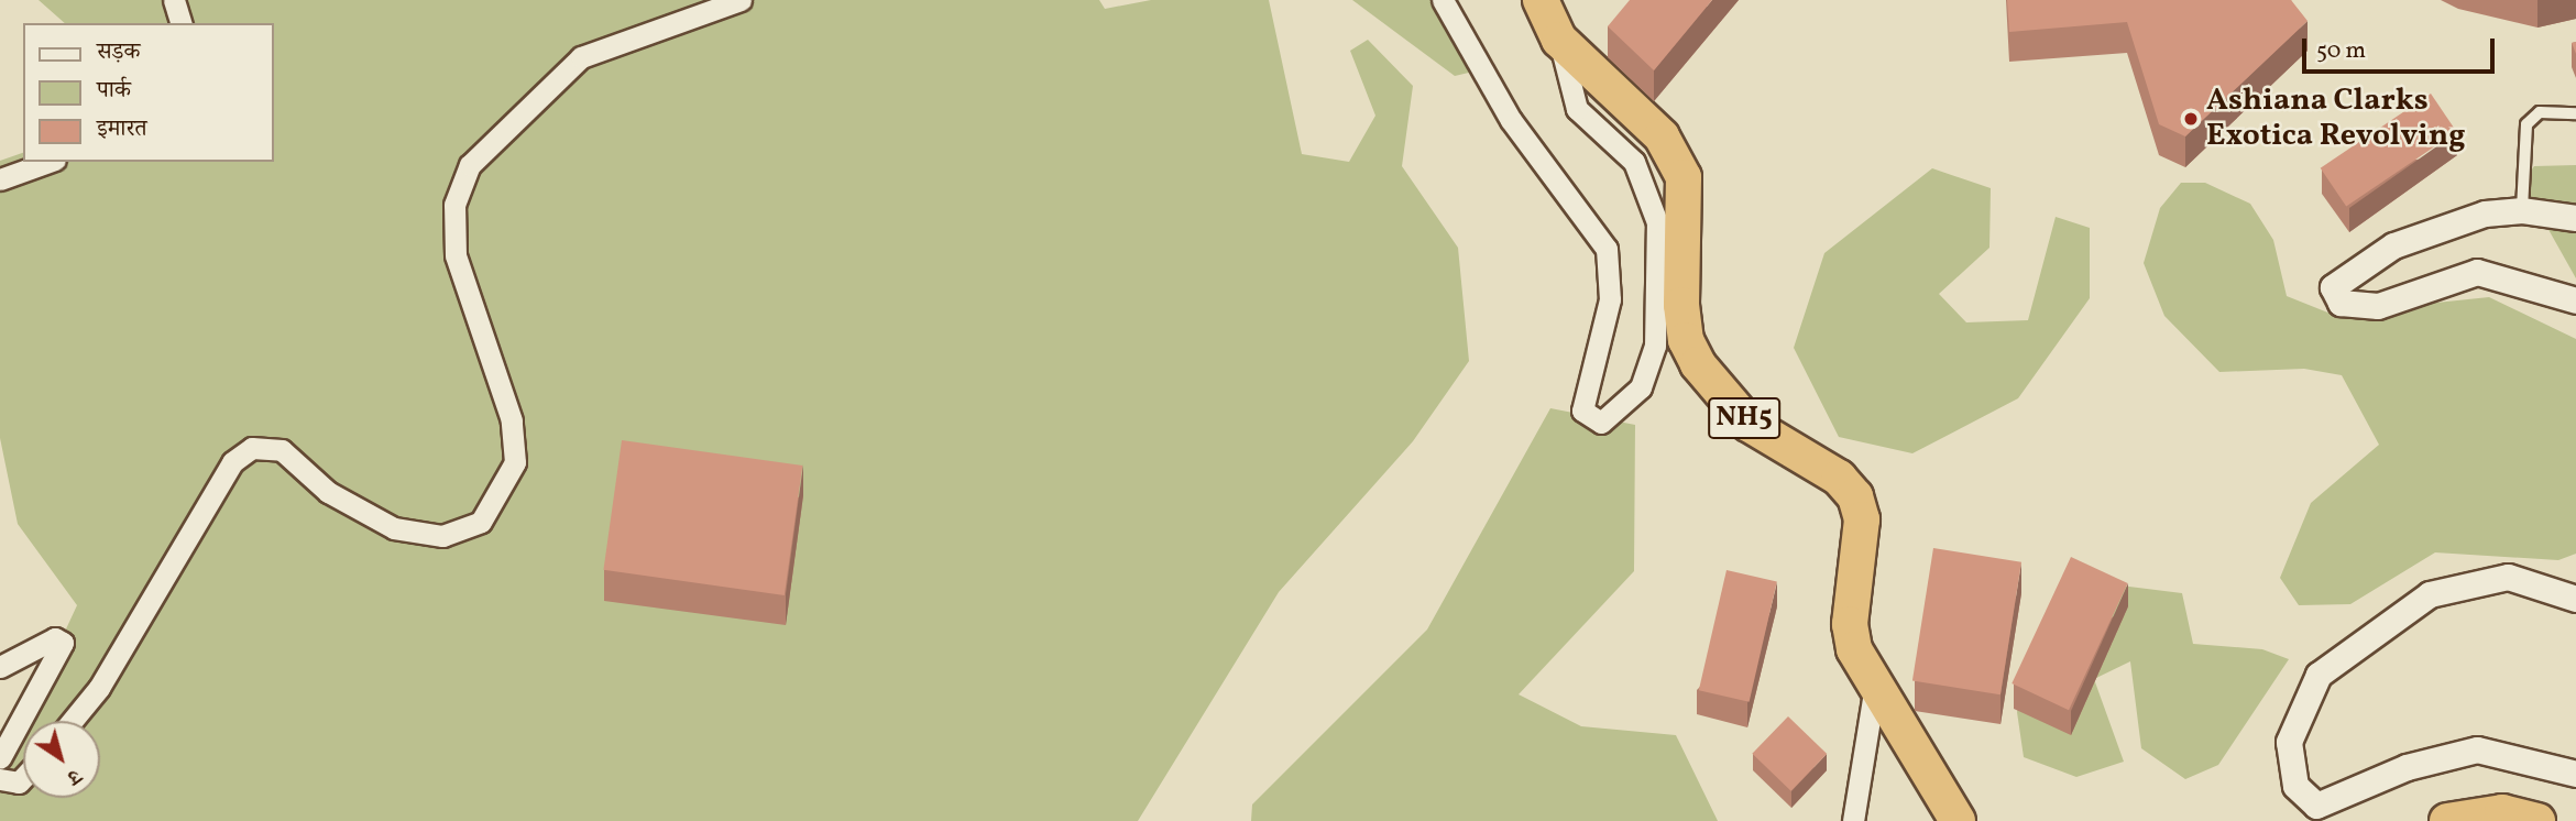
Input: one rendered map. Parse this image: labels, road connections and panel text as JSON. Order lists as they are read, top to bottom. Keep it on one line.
{"streets":{"highway":["NH5"]},"places":["Ashiana Clarks Exotica Revolving"],"legend":["सड़क","पार्क","इमारत"],"scale_bar":"50 m","north":"bottom right"}
